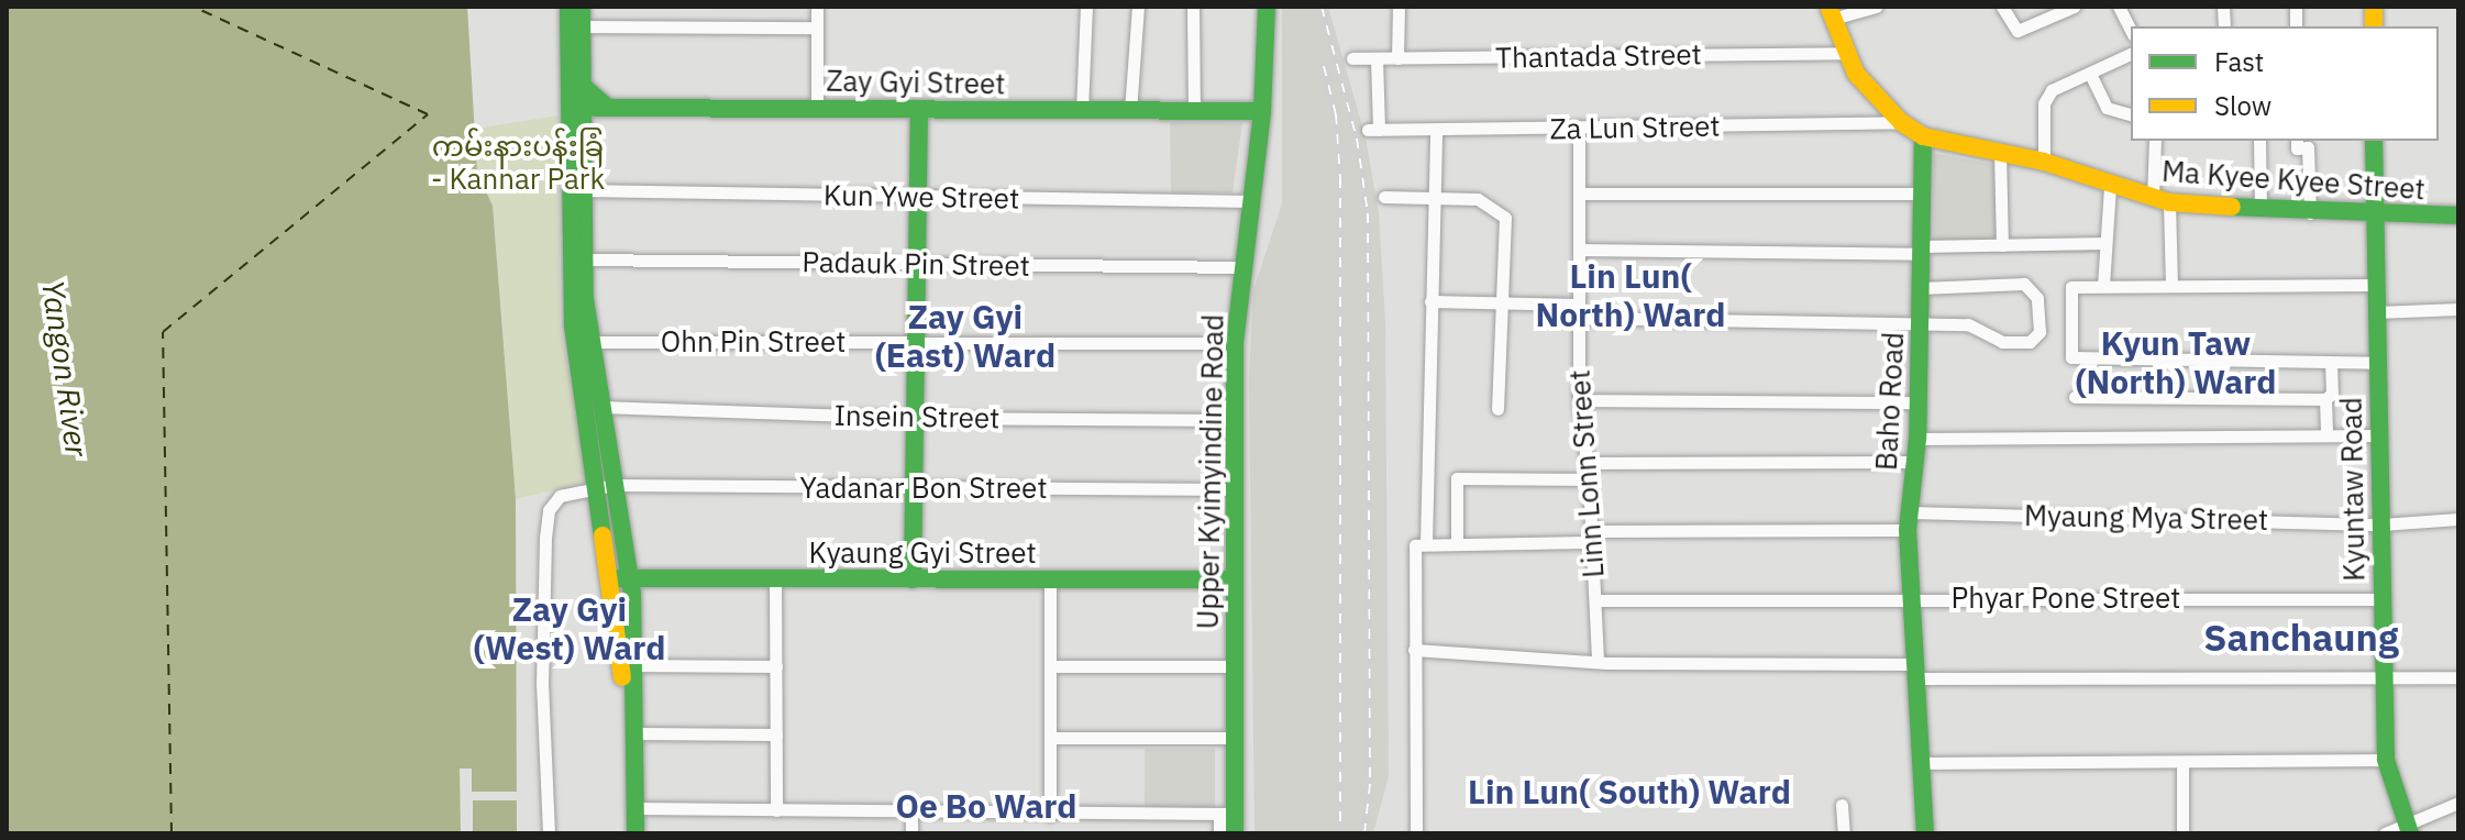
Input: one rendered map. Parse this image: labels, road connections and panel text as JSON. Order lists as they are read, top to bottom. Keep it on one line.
{"streets":{"main road":["Zay Gyi Street","Ma Kyee Kyee Street","Baho Road","Upper Kyimyindine Road","Kyuntaw Road","Kyaung Gyi Street"],"street":["Thantada Street","Za Lun Street","Kun Ywe Street","Padauk Pin Street","Ohn Pin Street","Insein Street","Linn Lonn Street","Yadanar Bon Street","Myaung Mya Street","Phyar Pone Street"]},"crossings":[["Thantada Street","Za Lun Street"],["Zay Gyi Street","Upper Kyimyindine Road"],["Za Lun Street","Linn Lonn Street"],["Ma Kyee Kyee Street","Baho Road"],["Ma Kyee Kyee Street","Kyuntaw Road"],["Kun Ywe Street","Upper Kyimyindine Road"],["Padauk Pin Street","Upper Kyimyindine Road"],["Ohn Pin Street","Upper Kyimyindine Road"],["Baho Road","Myaung Mya Street"],["Baho Road","Phyar Pone Street"],["Insein Street","Upper Kyimyindine Road"],["Upper Kyimyindine Road","Yadanar Bon Street"],["Upper Kyimyindine Road","Kyaung Gyi Street"],["Linn Lonn Street","Myaung Mya Street"],["Linn Lonn Street","Phyar Pone Street"],["Kyuntaw Road","Myaung Mya Street"],["Kyuntaw Road","Phyar Pone Street"]],"districts":["Lin Lun( North) Ward","Zay Gyi (East) Ward","Kyun Taw (North) Ward","Zay Gyi (West) Ward","Sanchaung","Lin Lun( South) Ward","Oe Bo Ward"],"water":["Yangon River"],"parks":["ကမ်းနားပန်းခြံ - Kannar Park"],"legend":["Fast","Slow"]}
